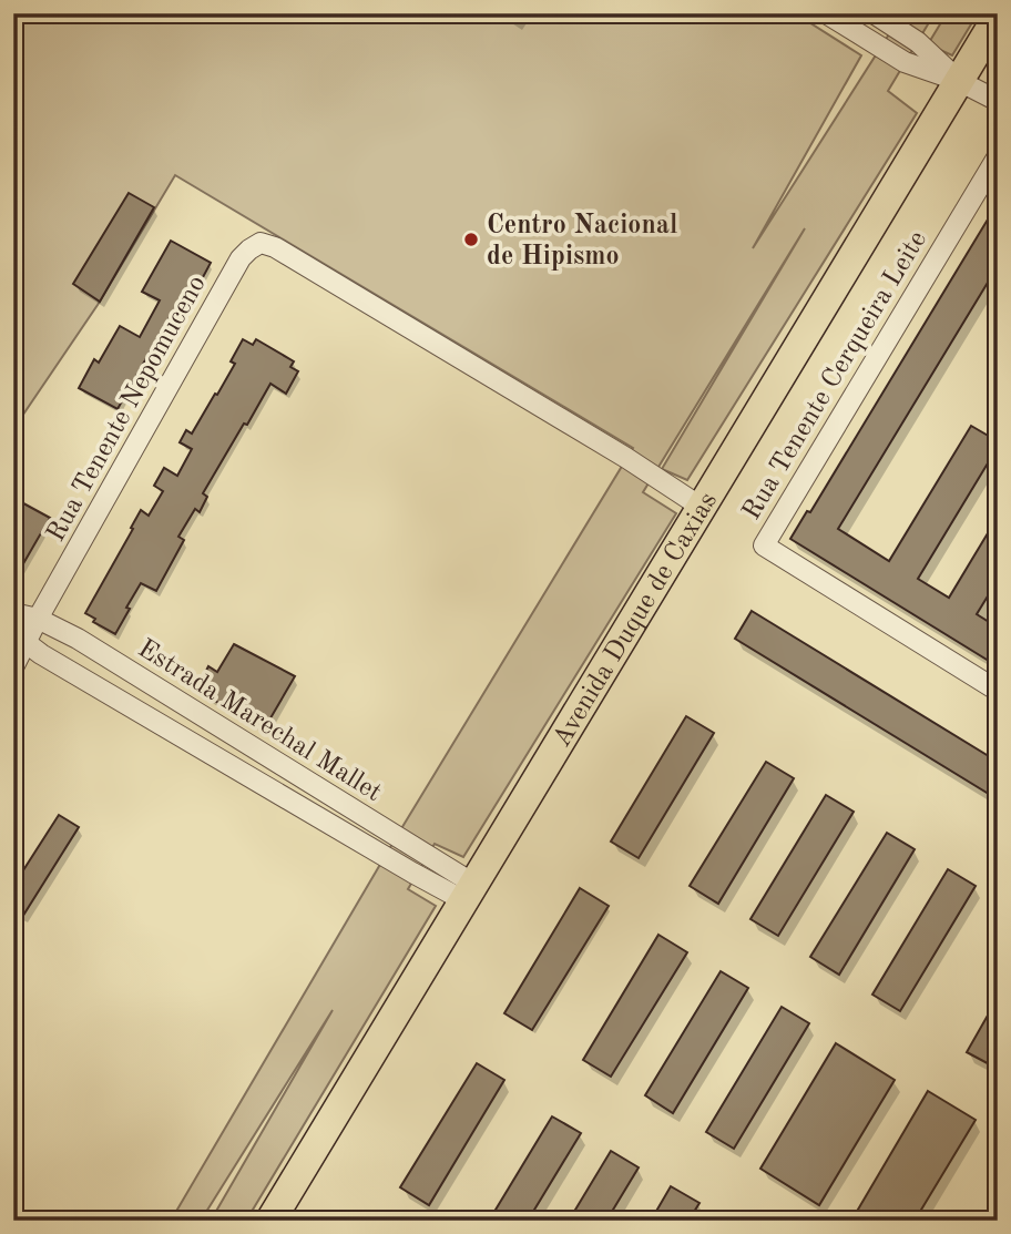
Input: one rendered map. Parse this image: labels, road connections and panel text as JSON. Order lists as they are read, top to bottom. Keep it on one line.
{"streets":{"main road":["Avenida Duque de Caxias"],"street":["Rua Tenente Cerqueira Leite","Rua Tenente Nepomuceno","Estrada Marechal Mallet"]},"crossings":[["Rua Tenente Cerqueira Leite","Rua Tenente Nepomuceno"],["Rua Tenente Cerqueira Leite","Avenida Duque de Caxias"],["Rua Tenente Nepomuceno","Estrada Marechal Mallet"],["Avenida Duque de Caxias","Estrada Marechal Mallet"]],"places":["Centro Nacional de Hipismo"]}
